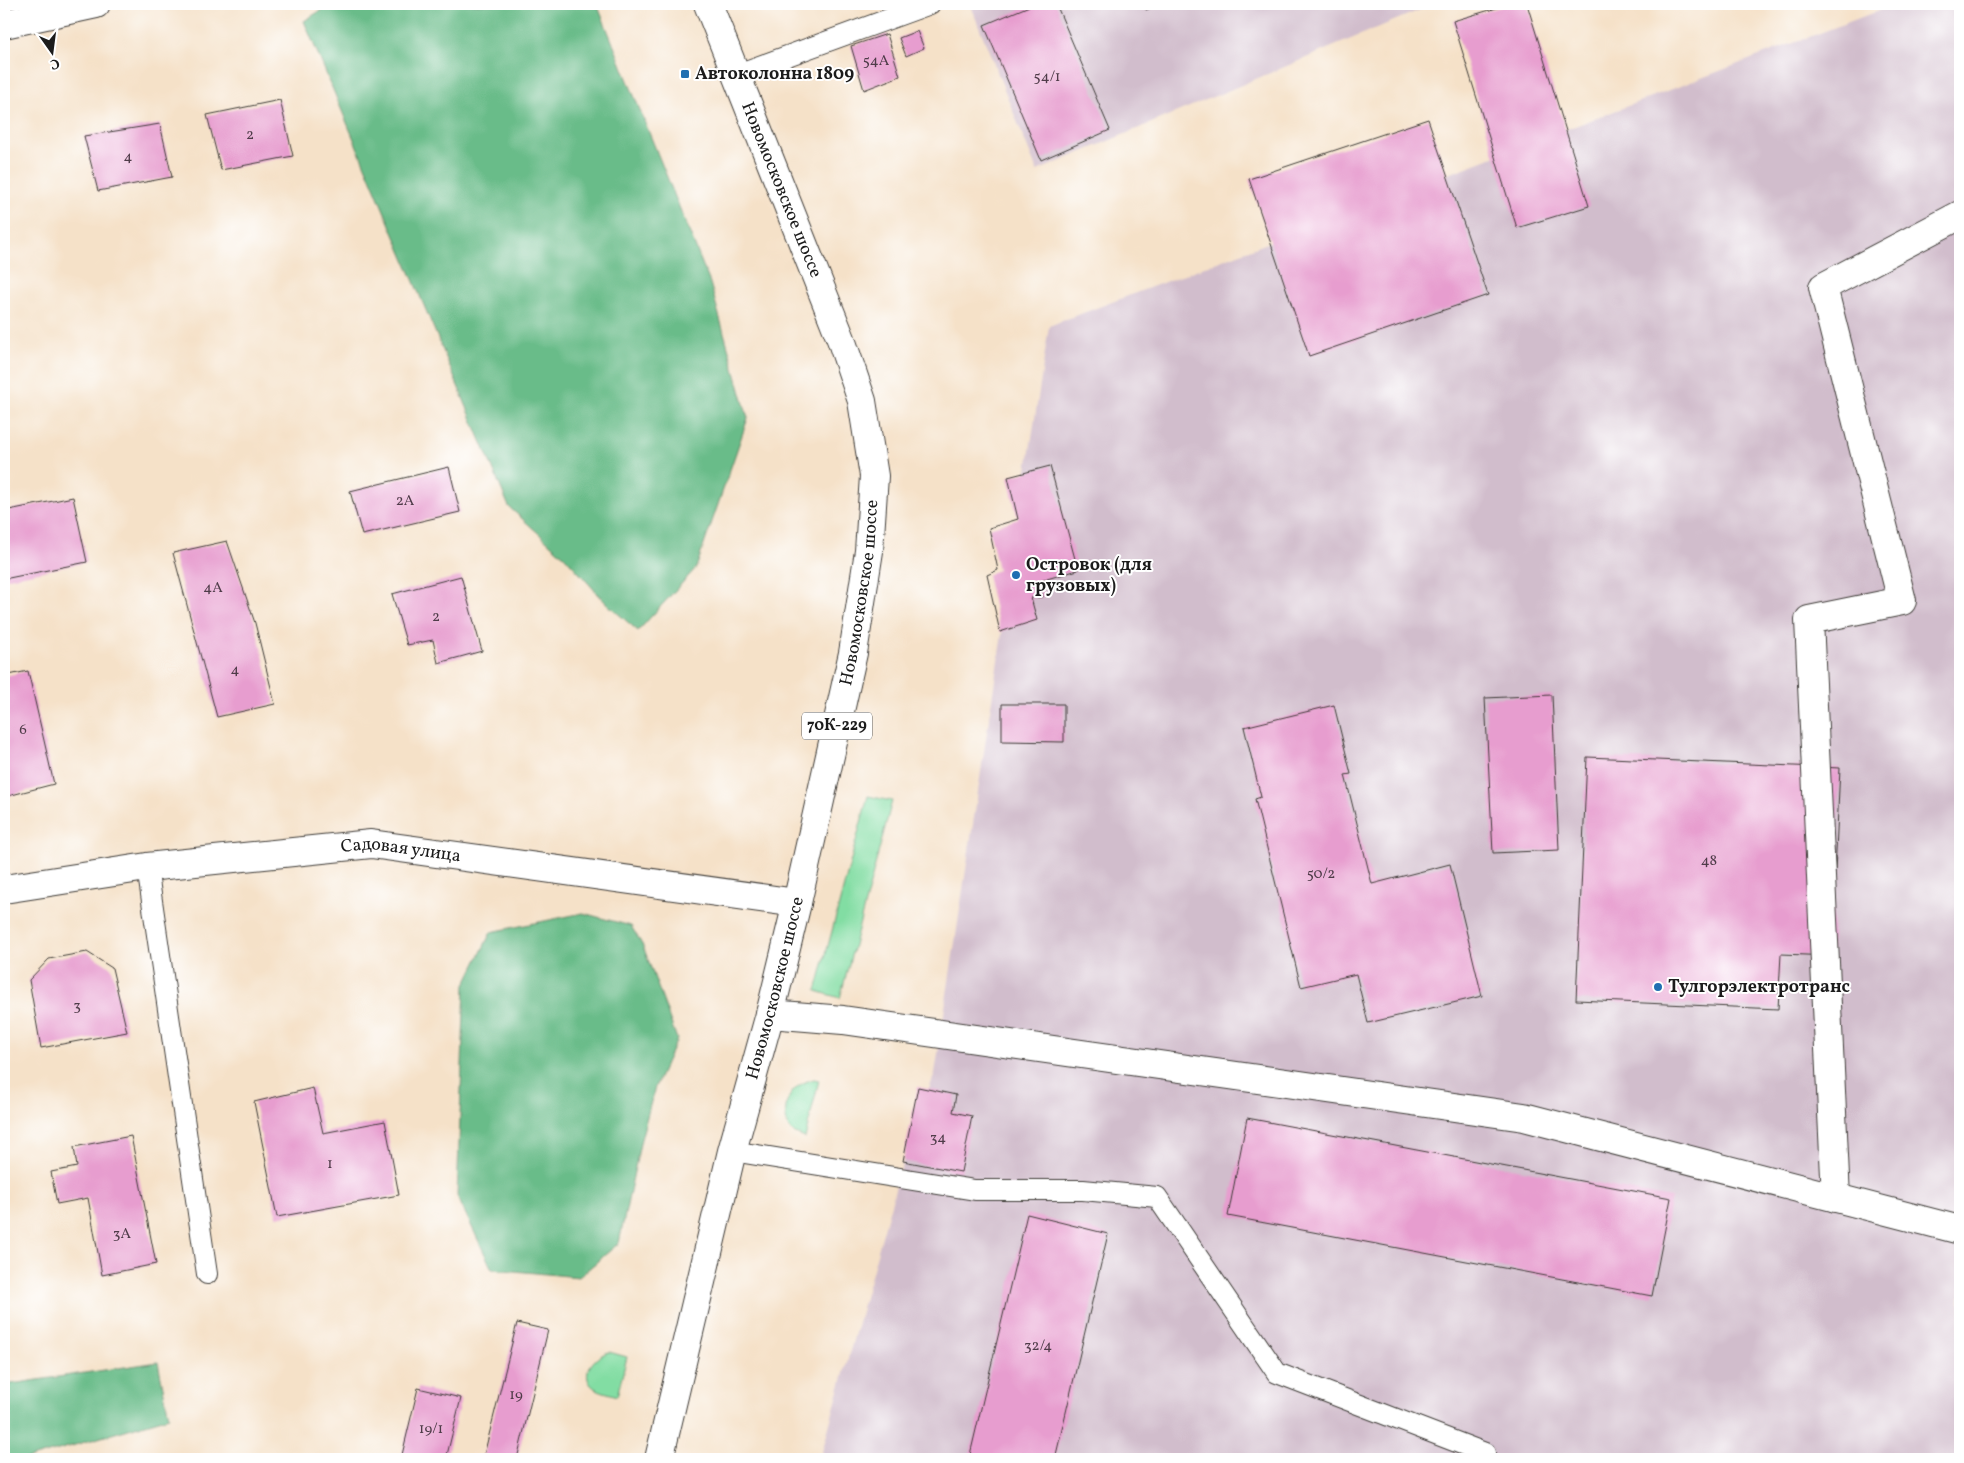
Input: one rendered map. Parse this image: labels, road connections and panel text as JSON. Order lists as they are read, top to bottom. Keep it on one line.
{"streets":{"street":["Новомосковское шоссе","70К-229","Садовая улица"]},"crossings":[["Новомосковское шоссе","Садовая улица"]],"places":{"transit":["Автоколонна 1809"],"other":["Островок (для грузовых)","Тулгорэлектротранс"]},"house_numbers":["54А","54/1","2","4","2А","4А","2","4","6","48","50/2","3","34","1","3А","32/4","19","19/1"],"north":"bottom"}
